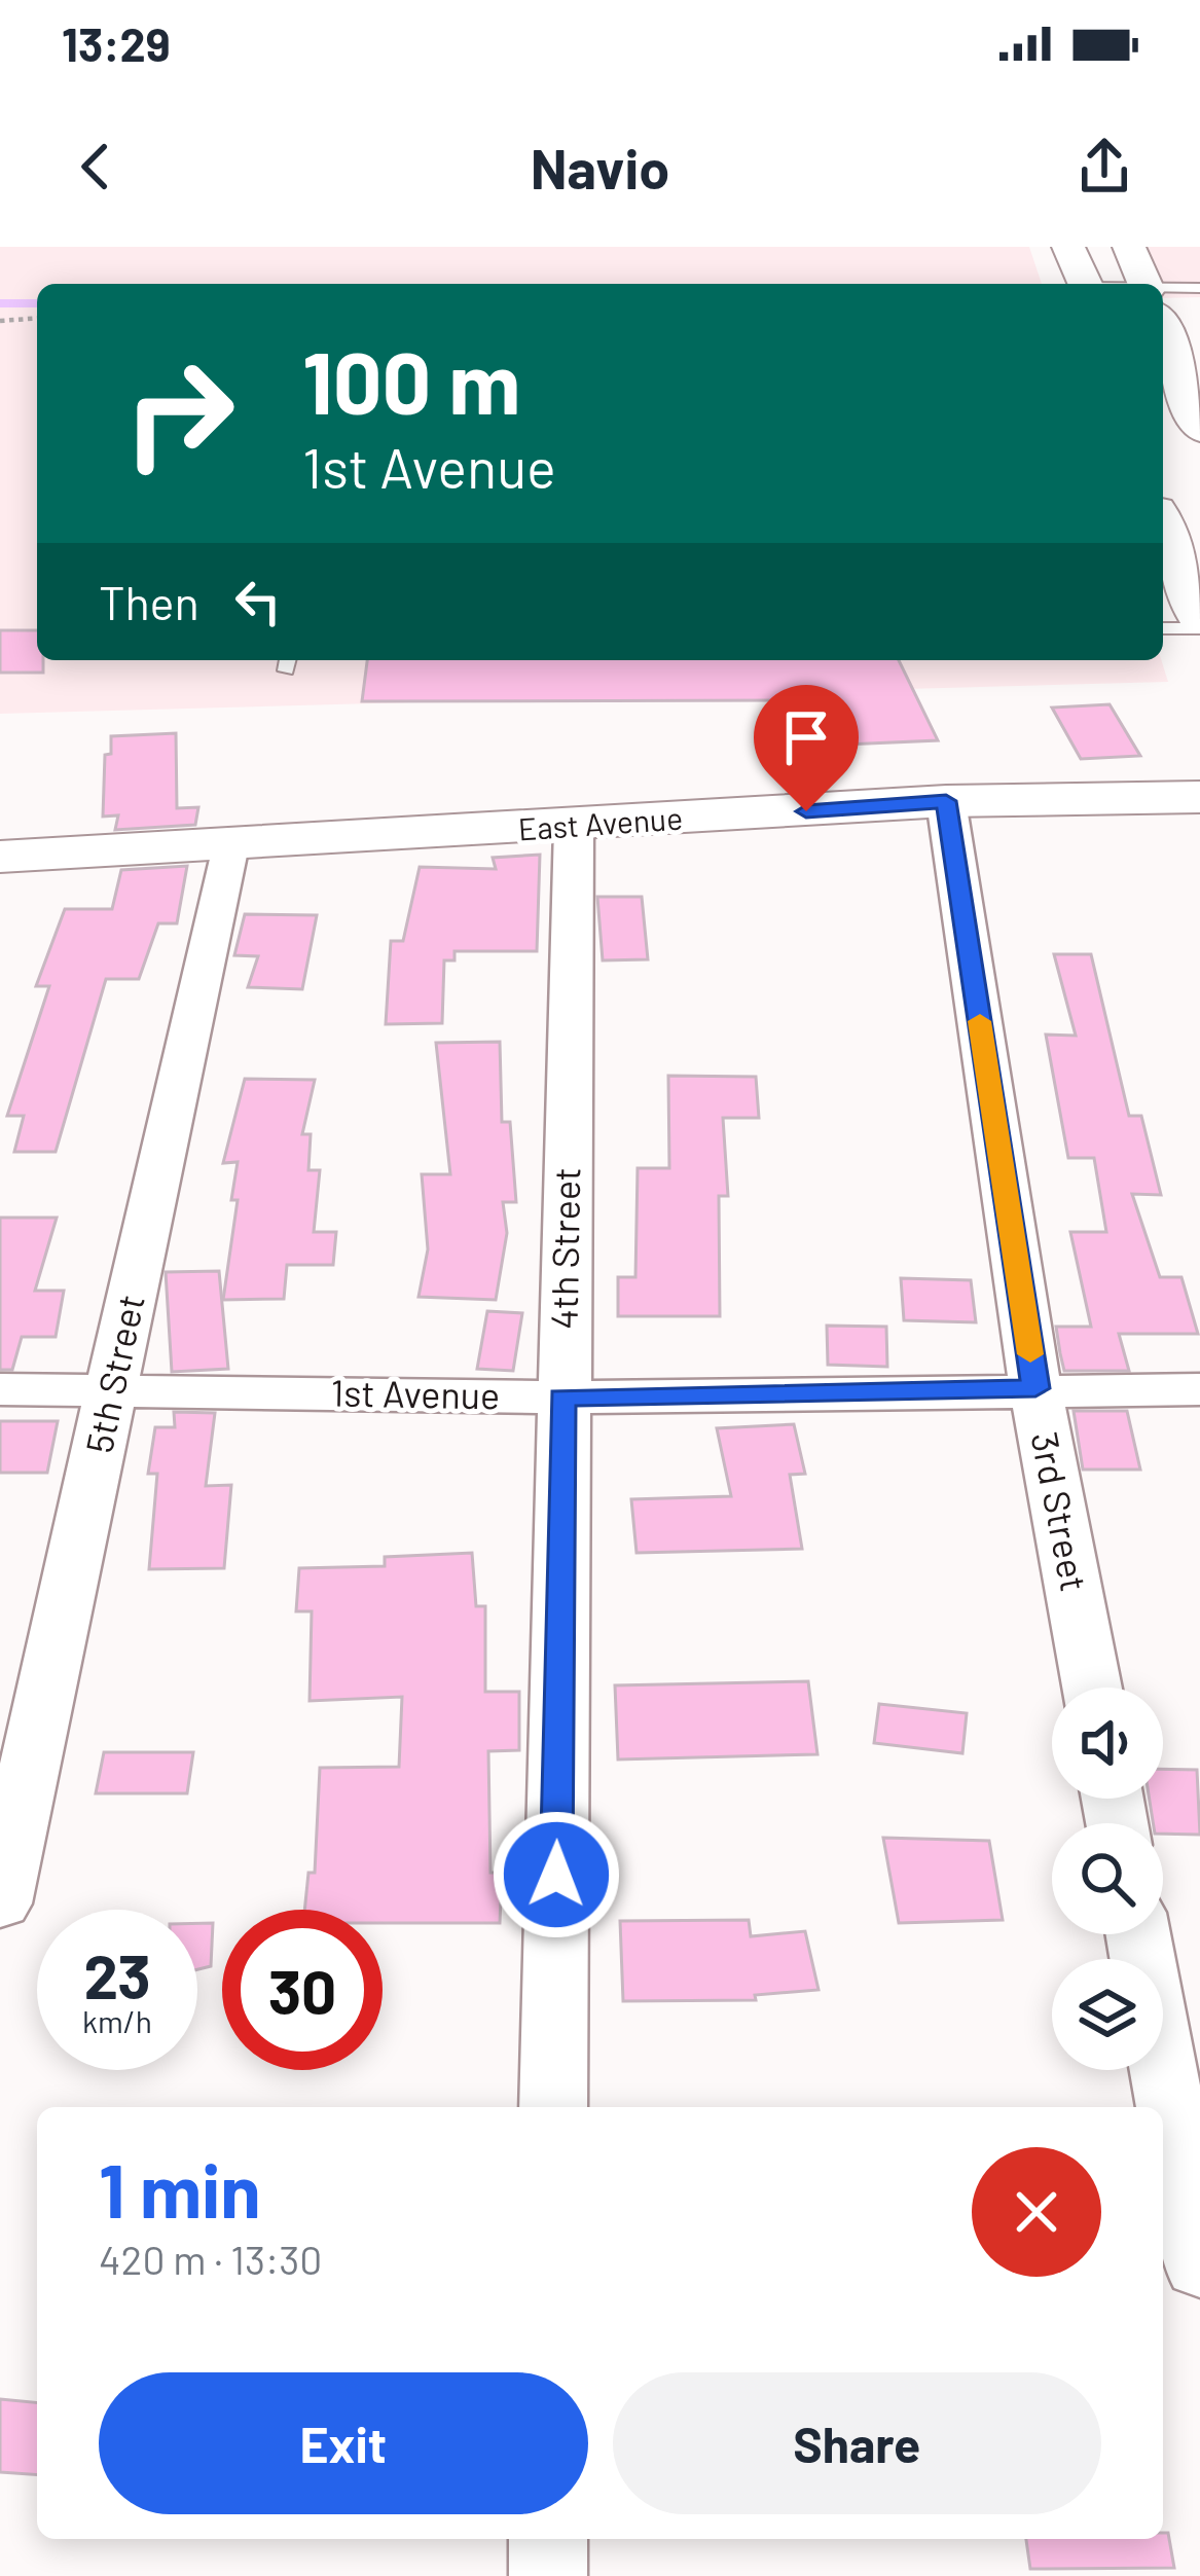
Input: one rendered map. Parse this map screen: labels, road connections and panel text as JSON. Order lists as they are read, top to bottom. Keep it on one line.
{"streets":{"main road":["East Avenue"],"street":["4th Street","5th Street","1st Avenue","3rd Street"]},"crossings":[["East Avenue","4th Street"],["East Avenue","5th Street"],["East Avenue","3rd Street"],["4th Street","1st Avenue"],["5th Street","1st Avenue"],["1st Avenue","3rd Street"]],"page":{"status":"13:29","header":"Navio","turn":["100 m","1st Avenue"],"then":"Then","speed":"23 km/h","limit":"30","heading":["1 min","420 m · 13:30"],"buttons":["Exit","Share"]}}
